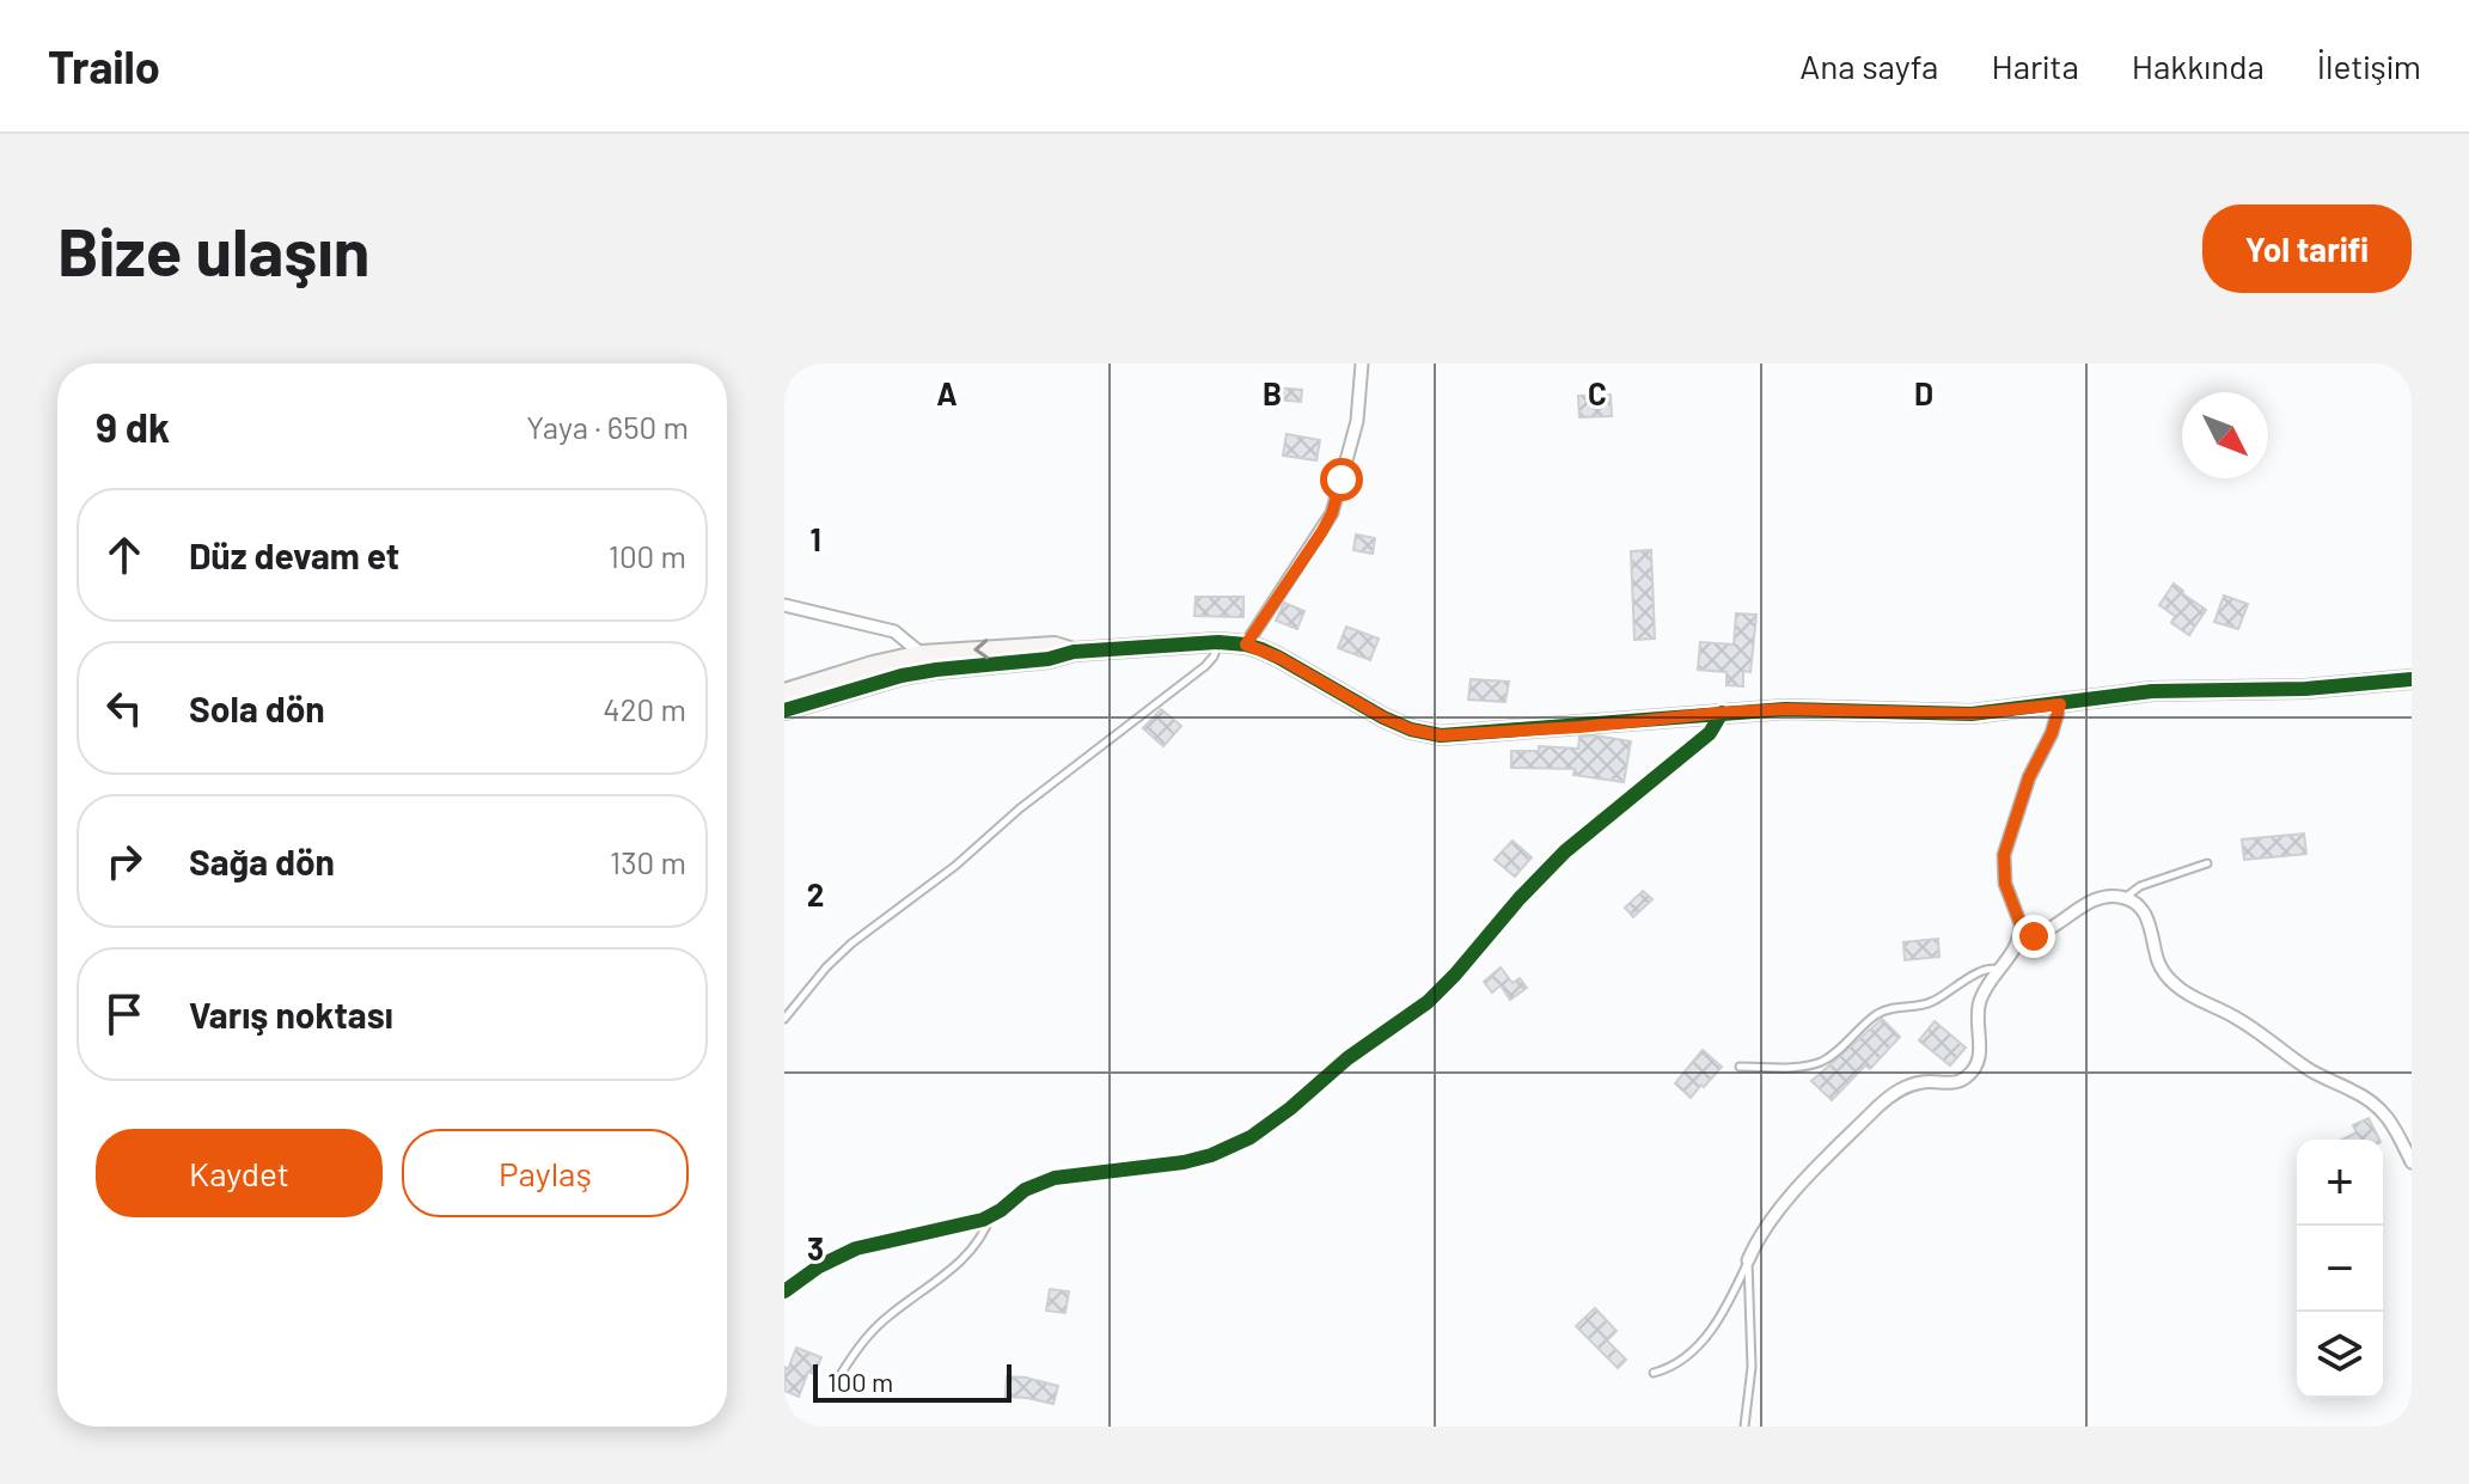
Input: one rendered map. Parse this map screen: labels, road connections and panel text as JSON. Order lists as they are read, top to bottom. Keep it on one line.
{"scale_bar":"100 m","north":"bottom right","page":{"header":"Trailo","nav":["Ana sayfa","Harita","Hakkında","İletişim"],"buttons":["Yol tarifi",["Kaydet","Paylaş"]],"title":"Bize ulaşın","heading":["9 dk","Yaya · 650 m"],"list":[["Düz devam et","100 m"],["Sola dön","420 m"],["Sağa dön","130 m"],"Varış noktası"],"map_buttons":["+","−"],"scale":"100 m"},"grid":{"columns":["A","B","C","D"],"rows":["1","2","3"]}}
